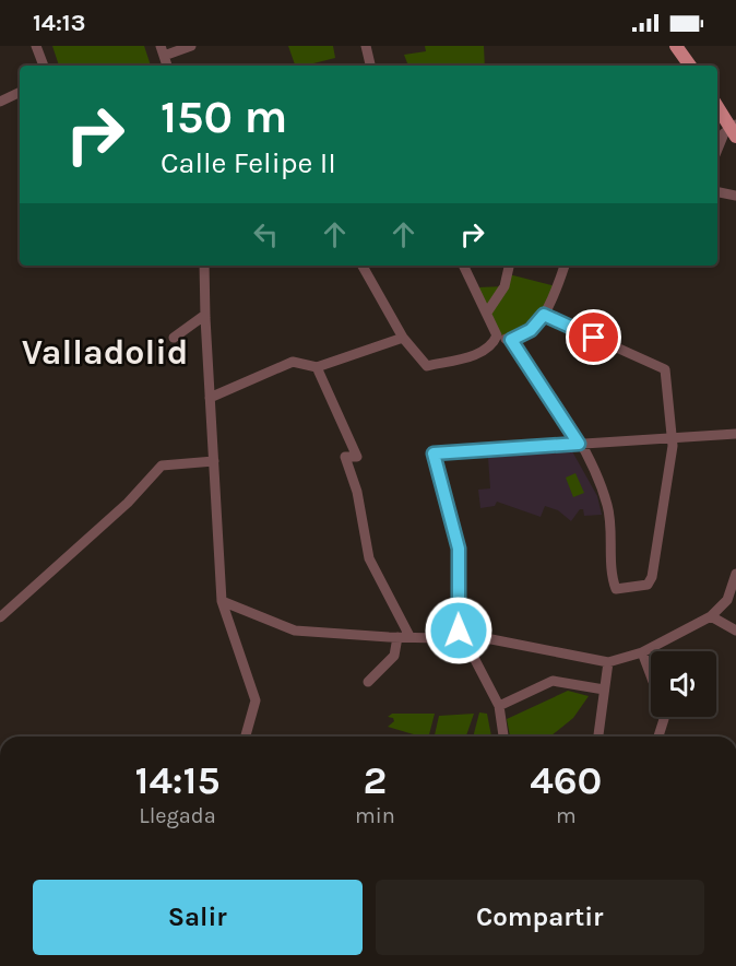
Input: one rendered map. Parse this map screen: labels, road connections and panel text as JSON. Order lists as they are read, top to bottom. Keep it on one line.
{"districts":["Valladolid"],"page":{"status":"14:13","turn":["150 m","Calle Felipe II"],"eta":["14:15","Llegada","2","min","460","m"],"buttons":["Salir","Compartir"]}}
